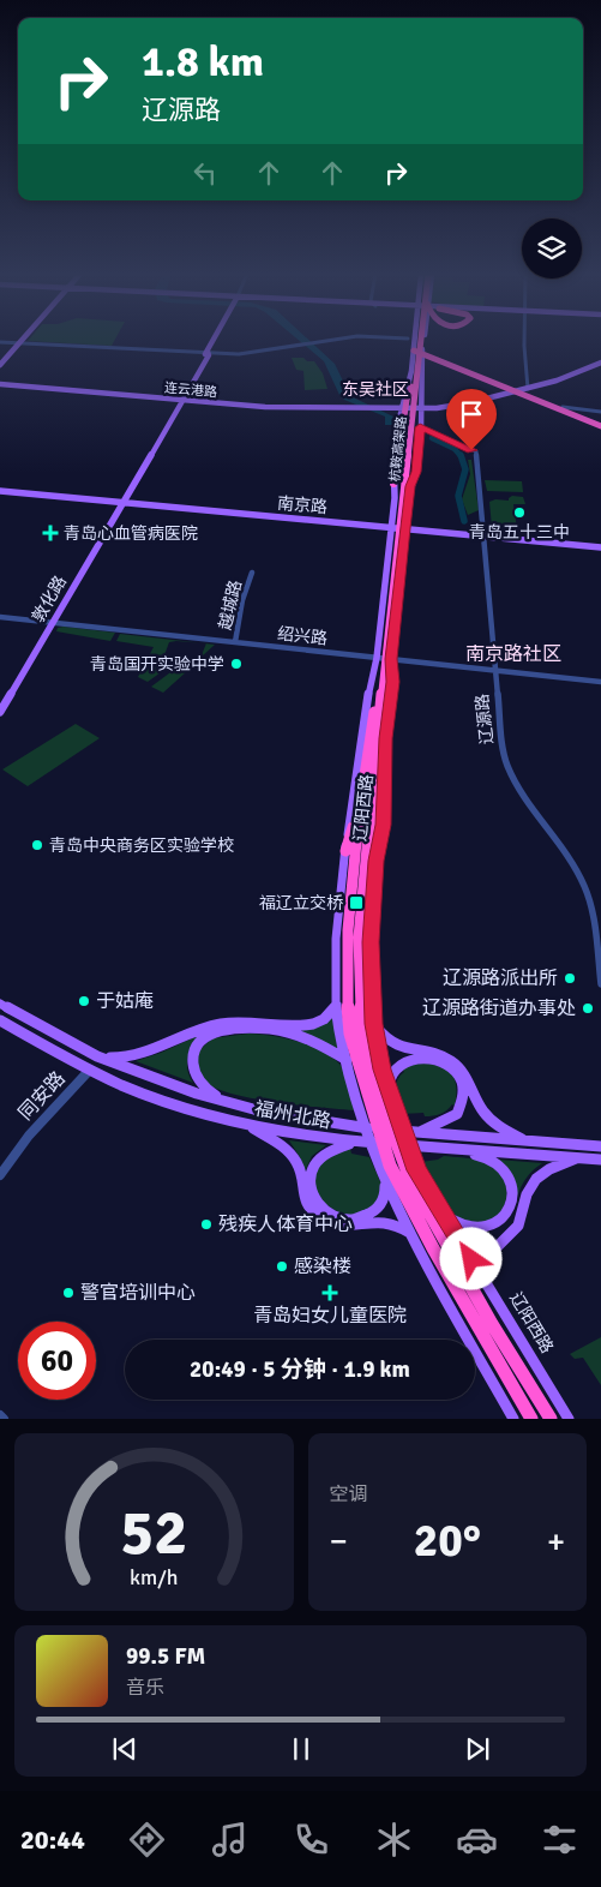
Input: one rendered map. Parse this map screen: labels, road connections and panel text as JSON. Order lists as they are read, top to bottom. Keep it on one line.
{"streets":{"highway":["杭鞍高架路","辽阳西路"],"main road":["连云港路","南京路","敦化路","福州北路"],"street":["越城路","绍兴路","辽源路","同安路"]},"crossings":[["连云港路","敦化路"],["连云港路","辽阳西路"],["杭鞍高架路","辽阳西路"],["南京路","敦化路"],["南京路","辽源路"],["南京路","辽阳西路"],["敦化路","绍兴路"],["越城路","绍兴路"],["绍兴路","辽源路"],["绍兴路","辽阳西路"],["辽源路","辽阳西路"],["同安路","福州北路"]],"districts":["东吴社区","南京路社区"],"places":{"other":["青岛五十三中","青岛国开实验中学","青岛中央商务区实验学校","辽源路派出所","于姑庵","辽源路街道办事处","残疾人体育中心","感染楼","警官培训中心"],"health":["青岛心血管病医院","青岛妇女儿童医院"],"transit":["福辽立交桥"]},"page":{"turn":["1.8 km","辽源路"],"limit":"60","trip":"20:49 · 5 分钟 · 1.9 km","tile":"空调","heat":["−","20°","+"],"song":["99.5 FM","音乐"],"tabs":"20:44","gauge":["52","km/h"]}}
